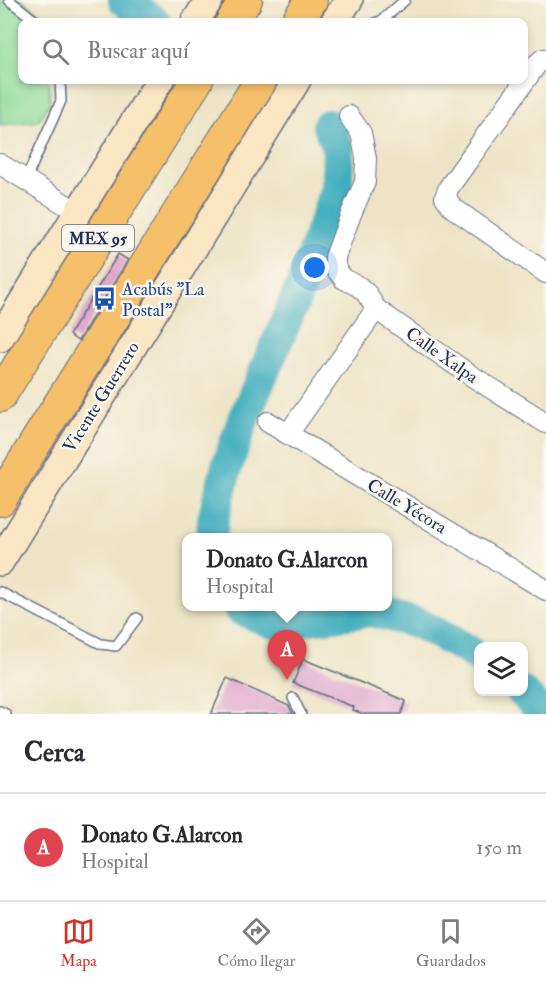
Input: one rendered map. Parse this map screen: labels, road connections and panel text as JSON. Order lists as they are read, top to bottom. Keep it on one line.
{"streets":{"main road":["MEX 95","Vicente Guerrero"],"street":["Calle Xalpa","Calle Yécora"]},"places":{"bus stop":["Acabús \"La Postal\""]},"page":{"search":"Buscar aquí","popup":["Donato G.Alarcon","Hospital"],"pins":"A","heading":"Cerca","list":[{"mark":"A","name":"Donato G.Alarcon","note":"Hospital","value":"150 m"}],"nav":["Mapa","Cómo llegar","Guardados"]}}
